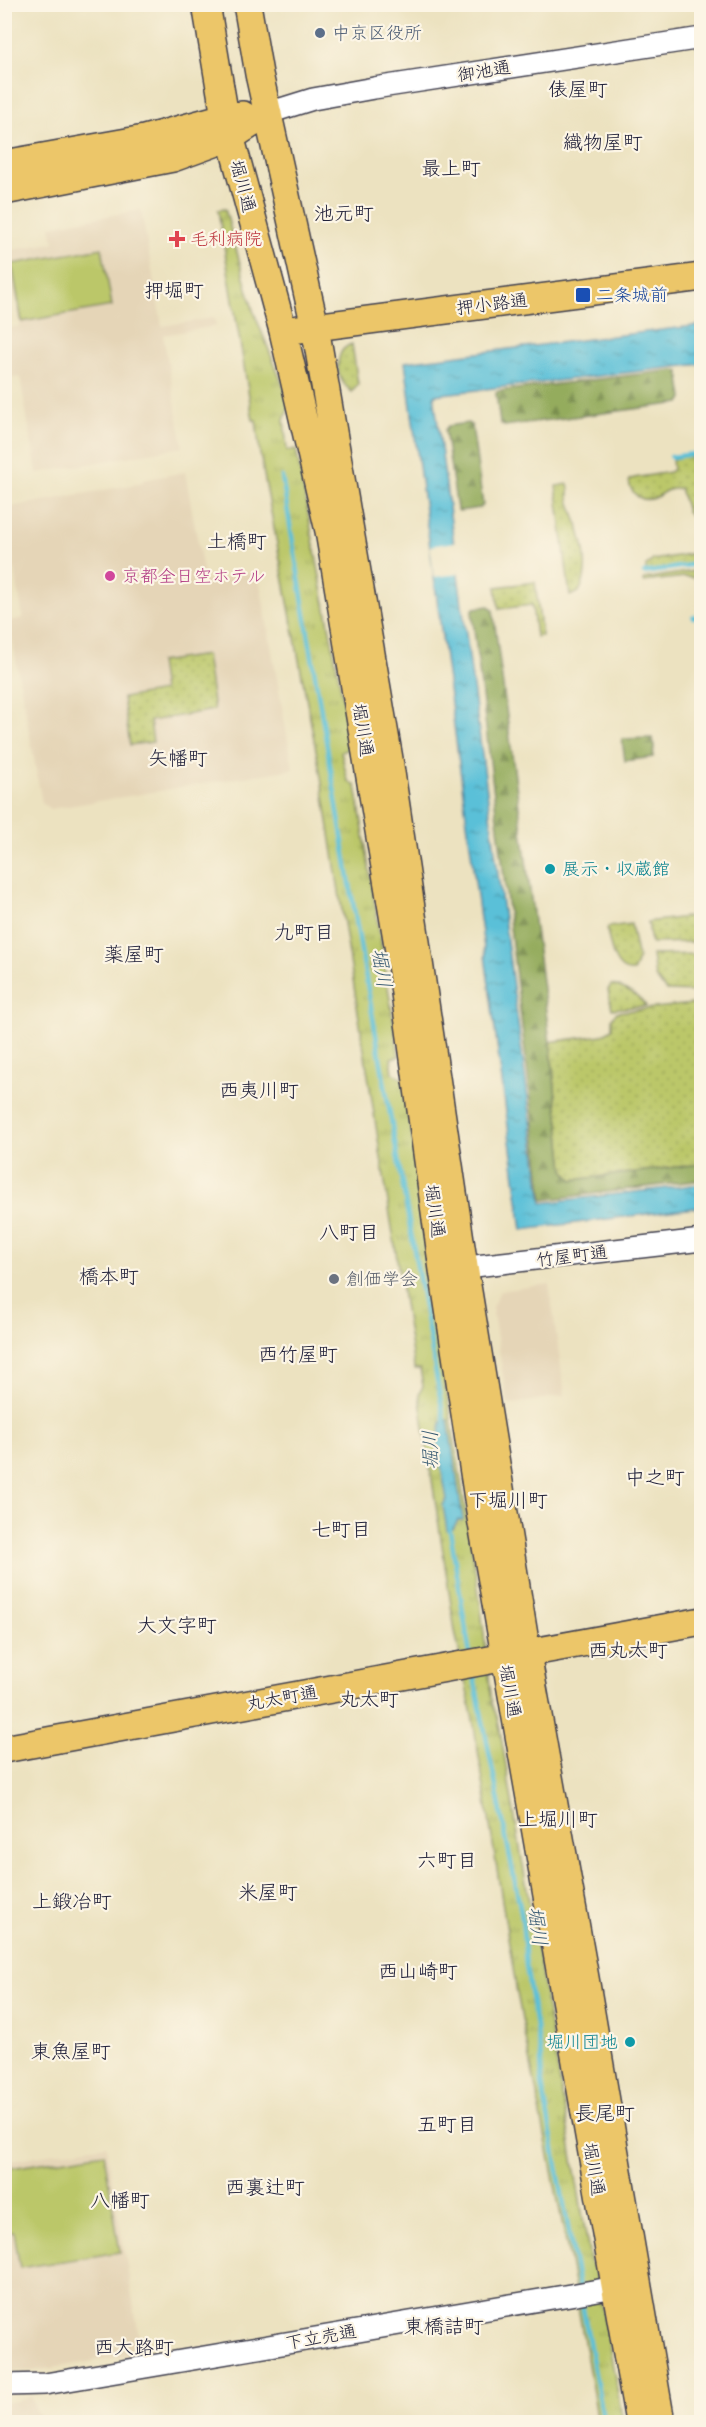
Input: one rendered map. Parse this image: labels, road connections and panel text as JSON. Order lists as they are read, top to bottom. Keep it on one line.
{"streets":{"main road":["御池通","堀川通","押小路通","丸太町通"],"street":["竹屋町通","下立売通"]},"crossings":[["御池通","堀川通"],["堀川通","押小路通"],["堀川通","竹屋町通"],["堀川通","丸太町通"],["堀川通","下立売通"]],"districts":["俵屋町","織物屋町","最上町","池元町","押堀町","土橋町","矢幡町","九町目","薬屋町","西夷川町","八町目","橋本町","西竹屋町","中之町","下堀川町","七町目","大文字町","西丸太町","丸太町","上堀川町","六町目","米屋町","上鍛冶町","西山崎町","東魚屋町","長尾町","五町目","西裏辻町","八幡町","東橋詰町","西大路町"],"water":["堀川"],"places":{"other":["中京区役所","京都全日空ホテル","展示・収蔵館","創価学会","堀川団地"],"health":["毛利病院"],"transit":["二条城前"]}}
